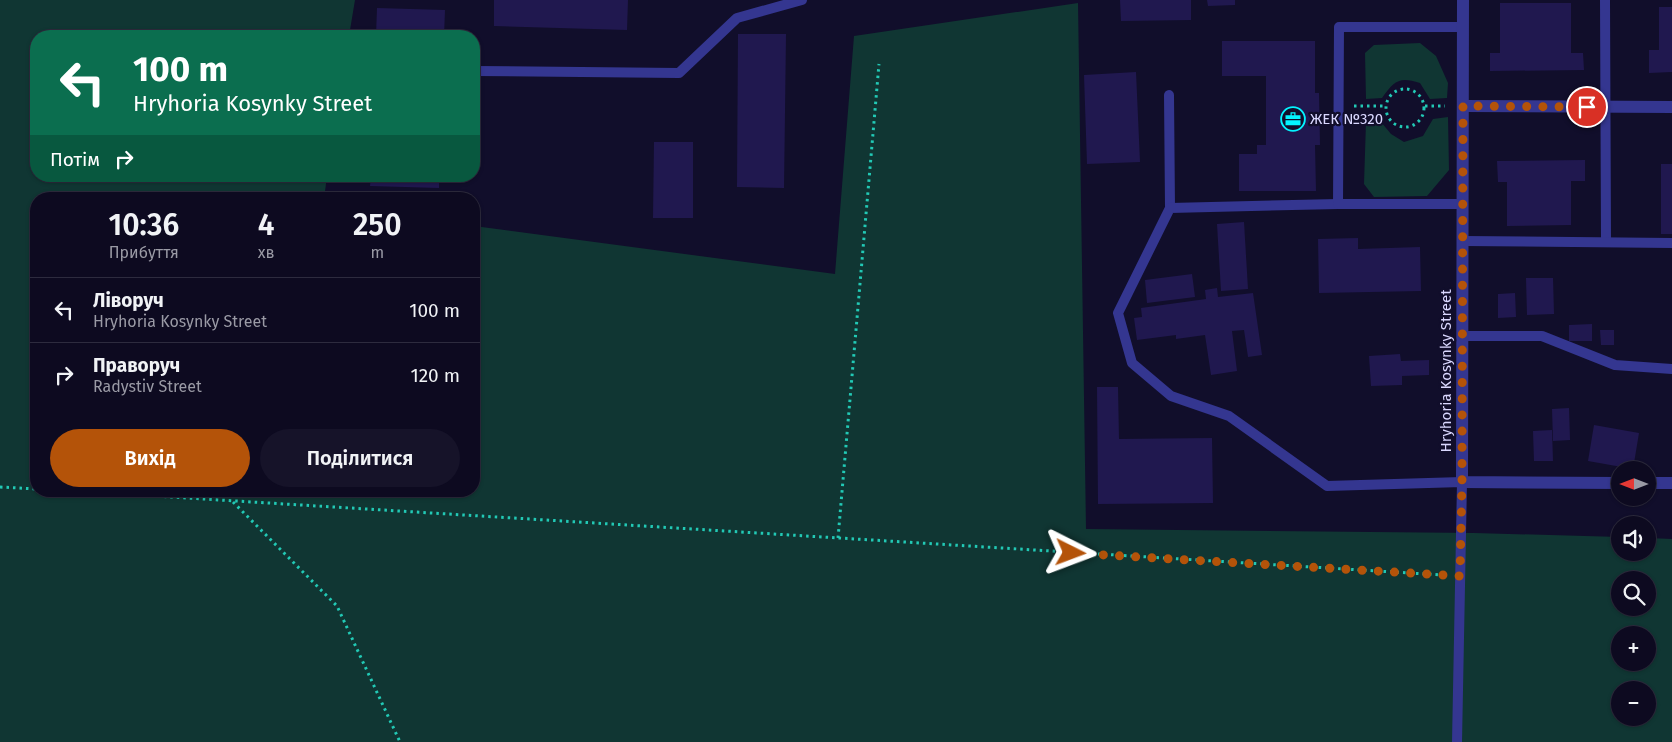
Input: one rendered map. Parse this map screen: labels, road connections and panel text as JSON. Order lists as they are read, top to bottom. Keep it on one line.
{"streets":{"street":["Hryhoria Kosynky Street"]},"places":{"office":["ЖЕК №320"]},"north":"left","page":{"turn":["100 m","Hryhoria Kosynky Street"],"then":"Потім","eta":["10:36","Прибуття","4","хв","250","m"],"list":[{"name":"Ліворуч","note":"Hryhoria Kosynky Street","value":"100 m"},{"name":"Праворуч","note":"Radystiv Street","value":"120 m"}],"buttons":["Вихід","Поділитися"],"map_buttons":["+","−"]}}
